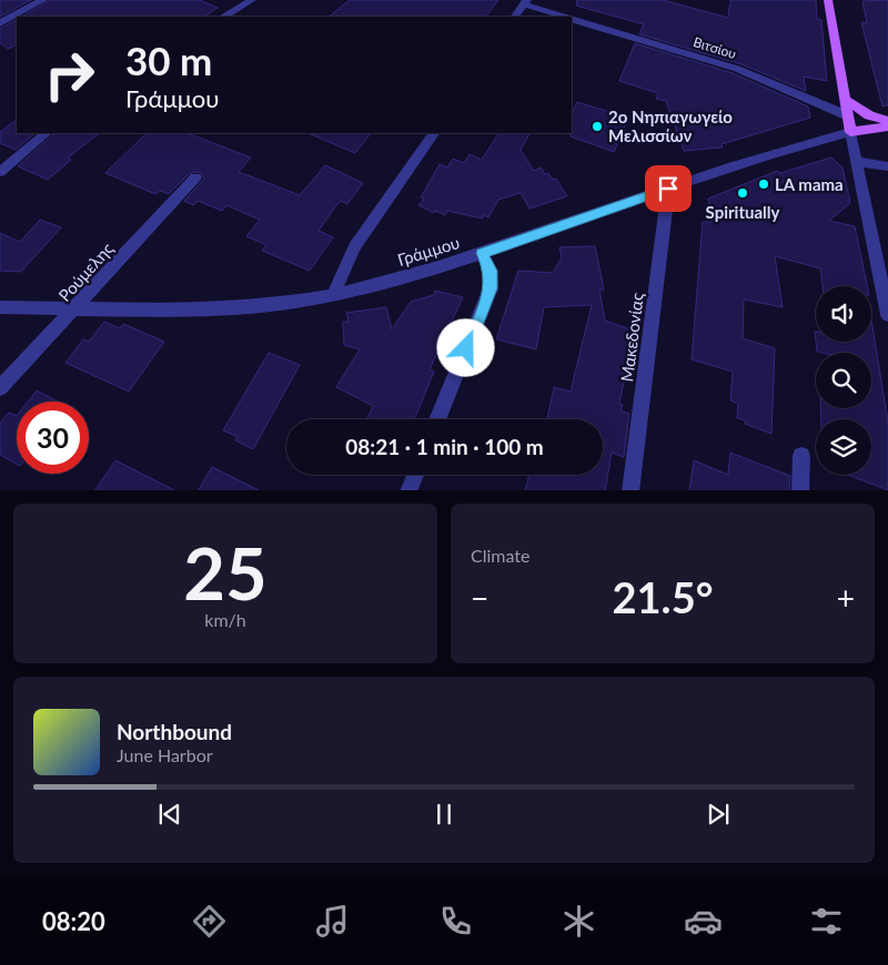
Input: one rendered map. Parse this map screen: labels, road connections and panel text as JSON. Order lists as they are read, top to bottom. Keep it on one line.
{"streets":{"street":["Βιτσίου","Γράμμου","Ρούμελης","Μακεδονίας"]},"crossings":[["Γράμμου","Ρούμελης"],["Γράμμου","Μακεδονίας"]],"places":["2ο Νηπιαγωγείο Μελισσίων","LA mama","Spiritually"],"page":{"turn":["30 m","Γράμμου"],"limit":"30","trip":"08:21 · 1 min · 100 m","tile":[["25","km/h"],"Climate"],"heat":["−","21.5°","+"],"song":["Northbound","June Harbor"],"tabs":"08:20"}}
